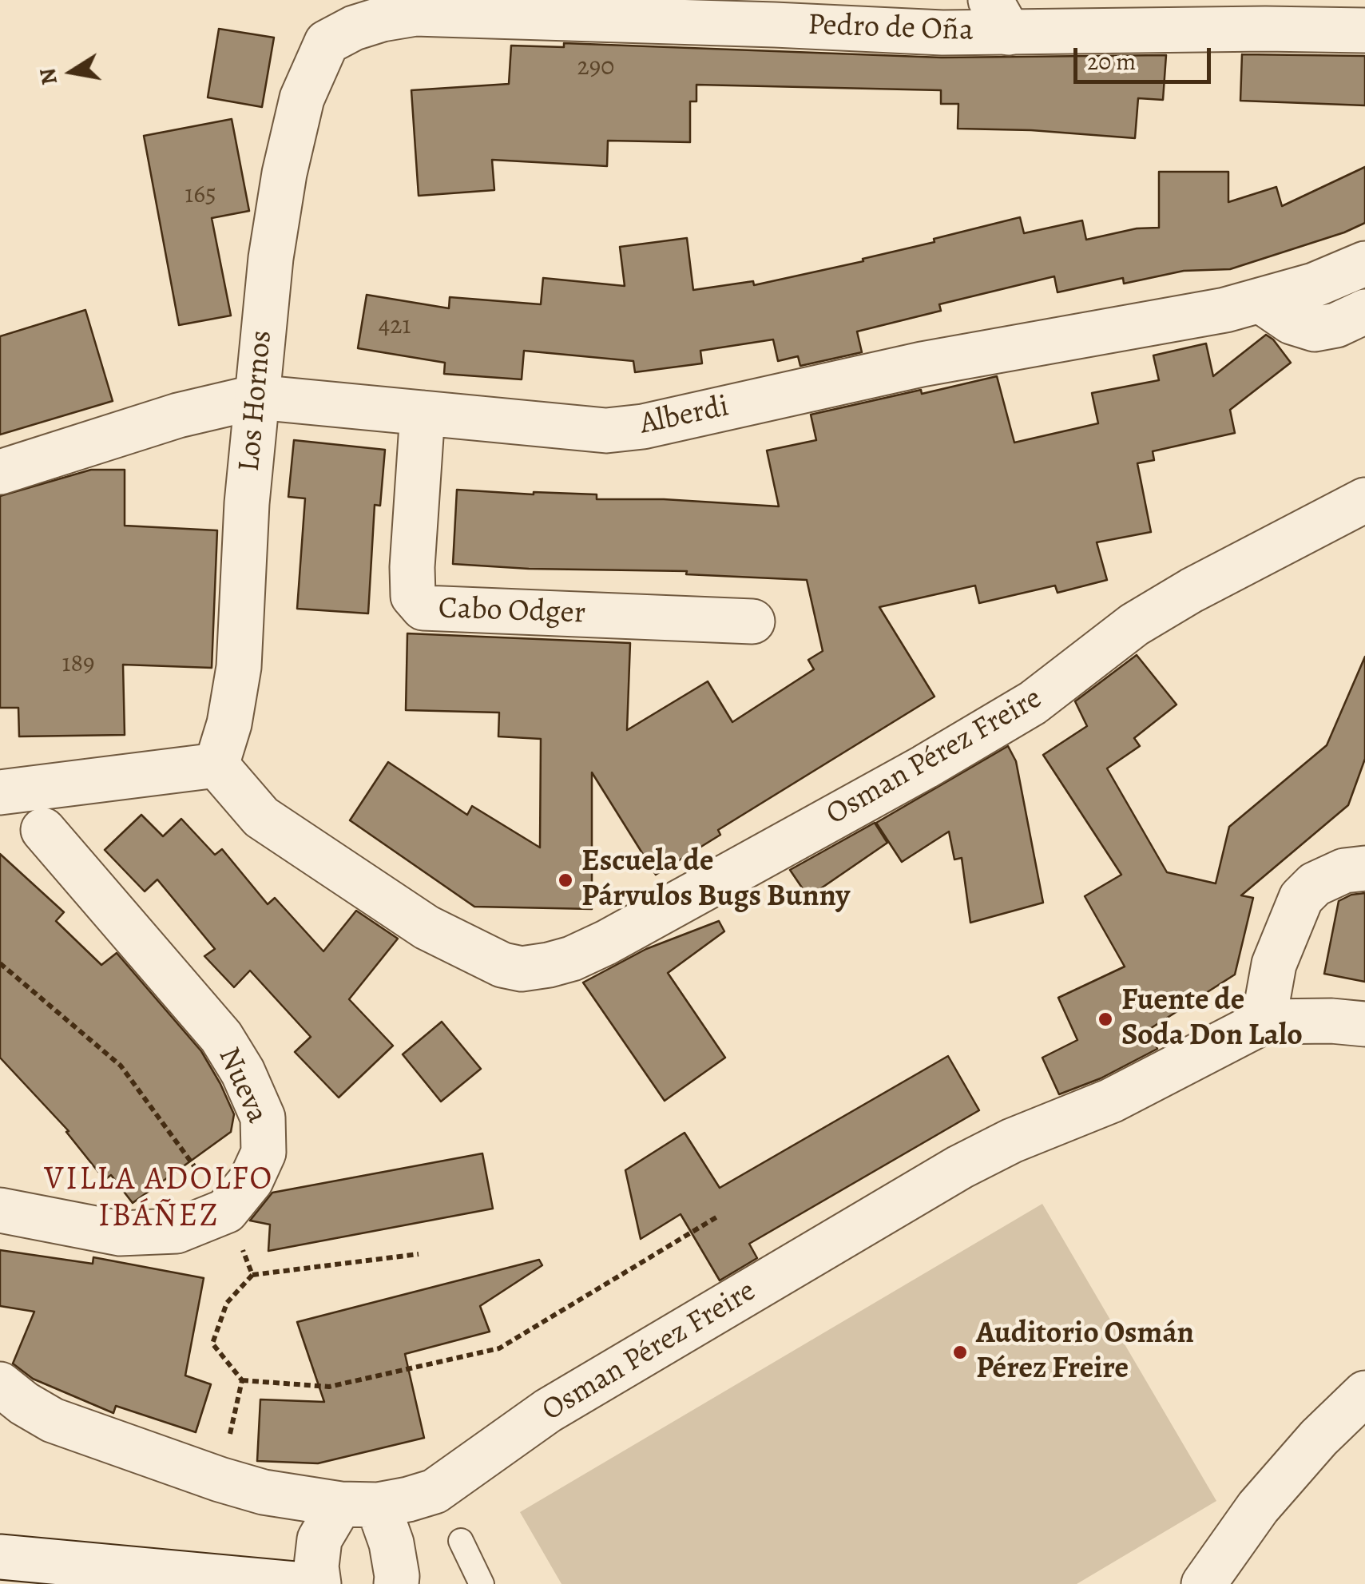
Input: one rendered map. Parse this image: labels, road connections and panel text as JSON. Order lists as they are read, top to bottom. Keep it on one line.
{"streets":{"street":["Pedro de Oña","Los Hornos","Alberdi","Cabo Odger","Osman Pérez Freire","Nueva"]},"crossings":[["Pedro de Oña","Los Hornos"],["Los Hornos","Alberdi"],["Los Hornos","Osman Pérez Freire"],["Alberdi","Cabo Odger"]],"districts":["VILLA ADOLFO IBÁÑEZ"],"places":["Escuela de Párvulos Bugs Bunny","Fuente de Soda Don Lalo","Auditorio Osmán Pérez Freire"],"house_numbers":["290","165","421","189"],"scale_bar":"20 m","north":"left"}
